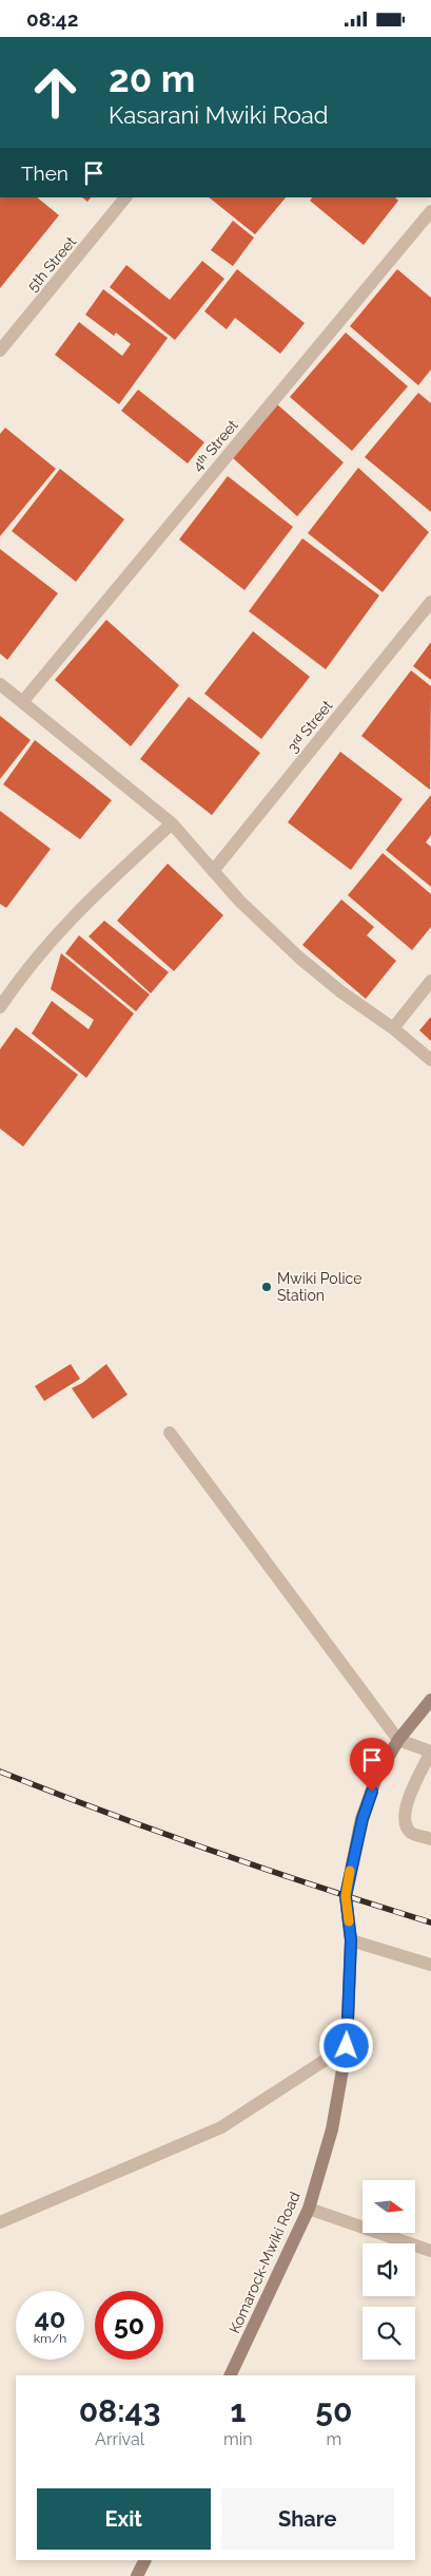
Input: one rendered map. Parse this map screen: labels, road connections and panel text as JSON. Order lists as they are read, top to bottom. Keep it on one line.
{"streets":{"main road":["Komarock-Mwiki Road"],"street":["5th Street","4ᵗʰ Street","3ʳᵈ Street"]},"places":["Mwiki Police Station"],"north":"right","page":{"status":"08:42","turn":["20 m","Kasarani Mwiki Road"],"then":"Then","speed":"40 km/h","limit":"50","eta":["08:43","Arrival","1","min","50","m"],"buttons":["Exit","Share"]}}
